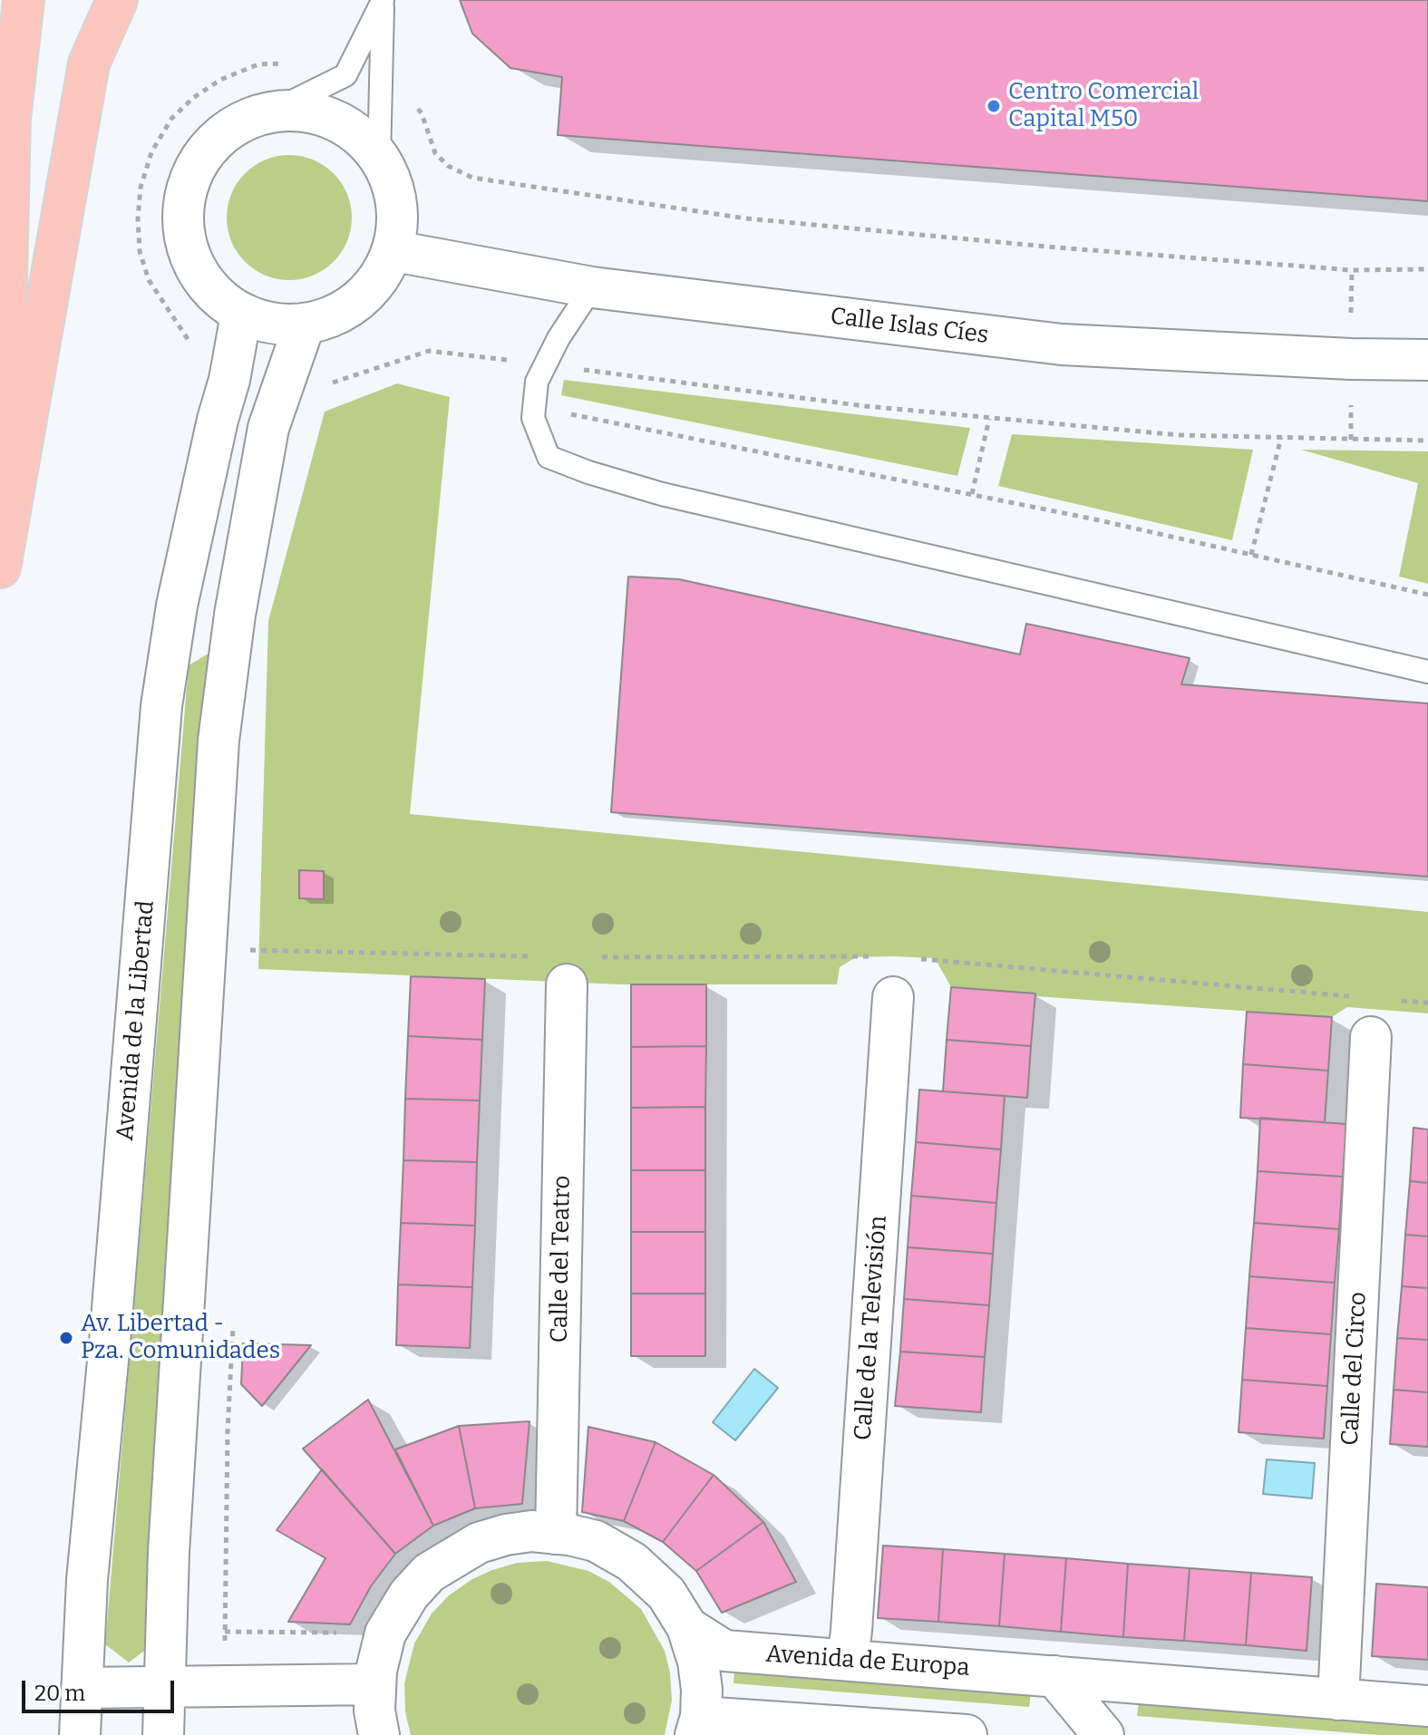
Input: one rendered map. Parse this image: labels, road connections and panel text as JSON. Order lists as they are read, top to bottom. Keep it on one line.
{"streets":{"street":["Calle Islas Cíes","Avenida de la Libertad","Calle del Teatro","Calle de la Televisión","Calle del Circo","Avenida de Europa"]},"crossings":[["Calle Islas Cíes","Avenida de la Libertad"],["Calle de la Televisión","Avenida de Europa"],["Calle del Circo","Avenida de Europa"]],"places":["Centro Comercial Capital M50","Av. Libertad - Pza. Comunidades"],"scale_bar":"20 m"}
